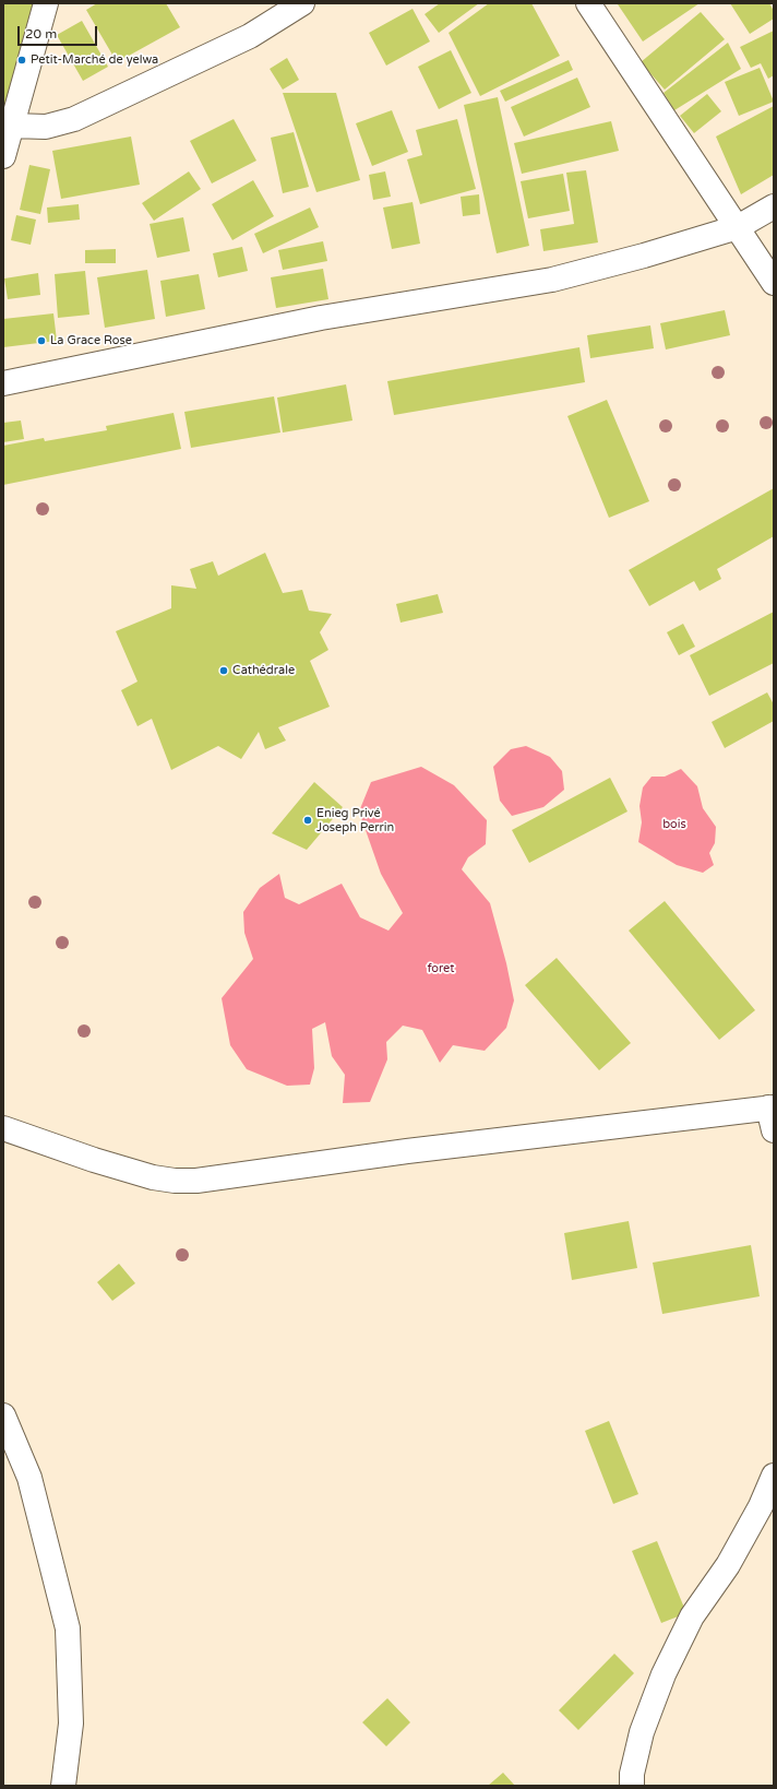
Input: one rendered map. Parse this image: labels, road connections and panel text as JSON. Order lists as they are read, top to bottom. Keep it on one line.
{"parks":["bois","foret"],"places":["Petit-Marché de yelwa","La Grace Rose","Cathédrale","Enieg Privé Joseph Perrin"],"scale_bar":"20 m"}
